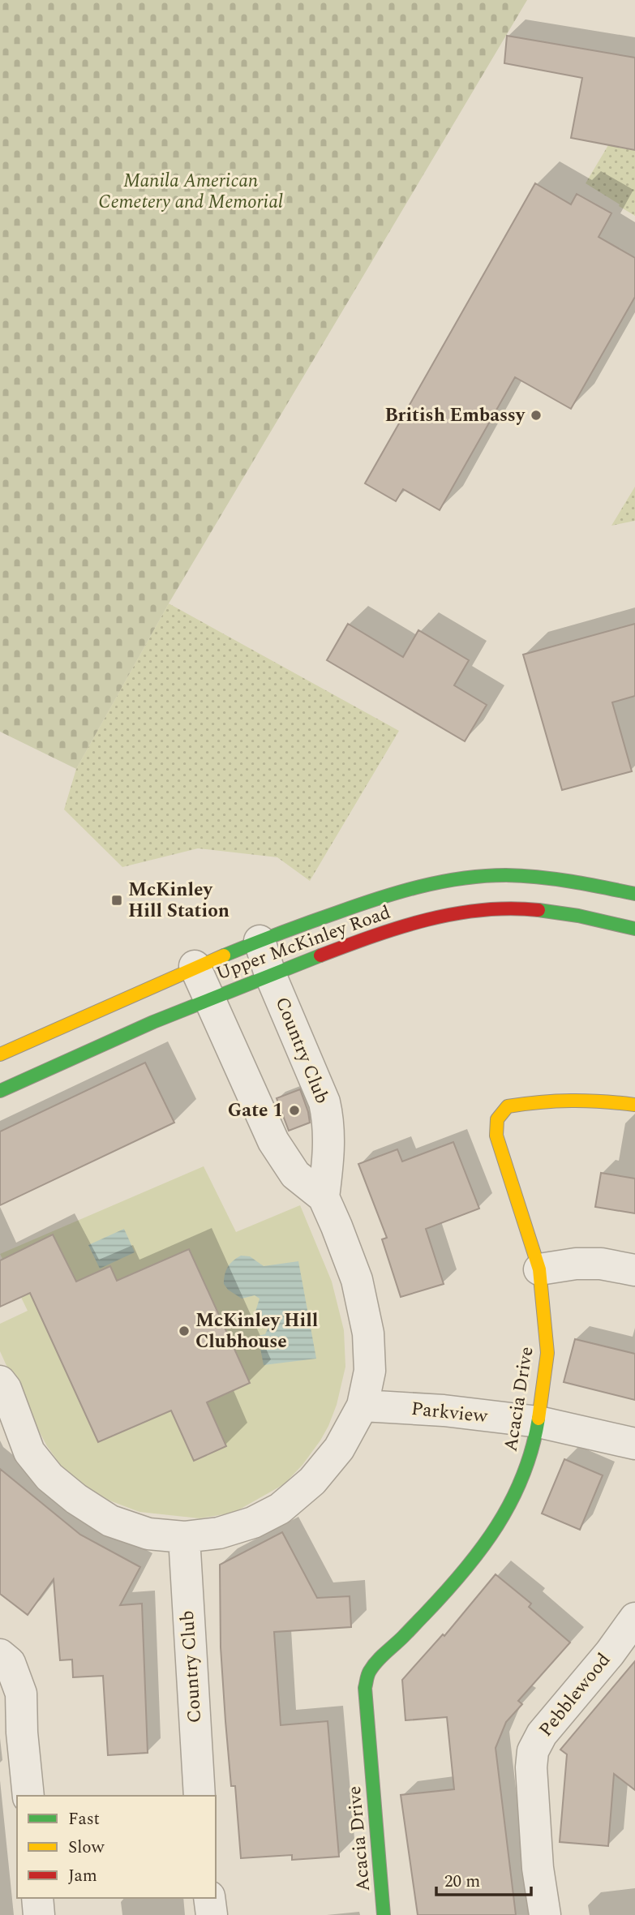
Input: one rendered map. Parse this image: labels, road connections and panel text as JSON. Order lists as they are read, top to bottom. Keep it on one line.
{"streets":{"main road":["Upper McKinley Road","Acacia Drive"],"street":["Country Club","Parkview","Pebblewood"]},"crossings":[["Upper McKinley Road","Country Club"],["Acacia Drive","Parkview"]],"parks":["Manila American Cemetery and Memorial"],"places":{"other":["British Embassy","Gate 1","McKinley Hill Clubhouse"],"transit":["McKinley Hill Station"]},"legend":["Fast","Slow","Jam"],"scale_bar":"20 m"}
